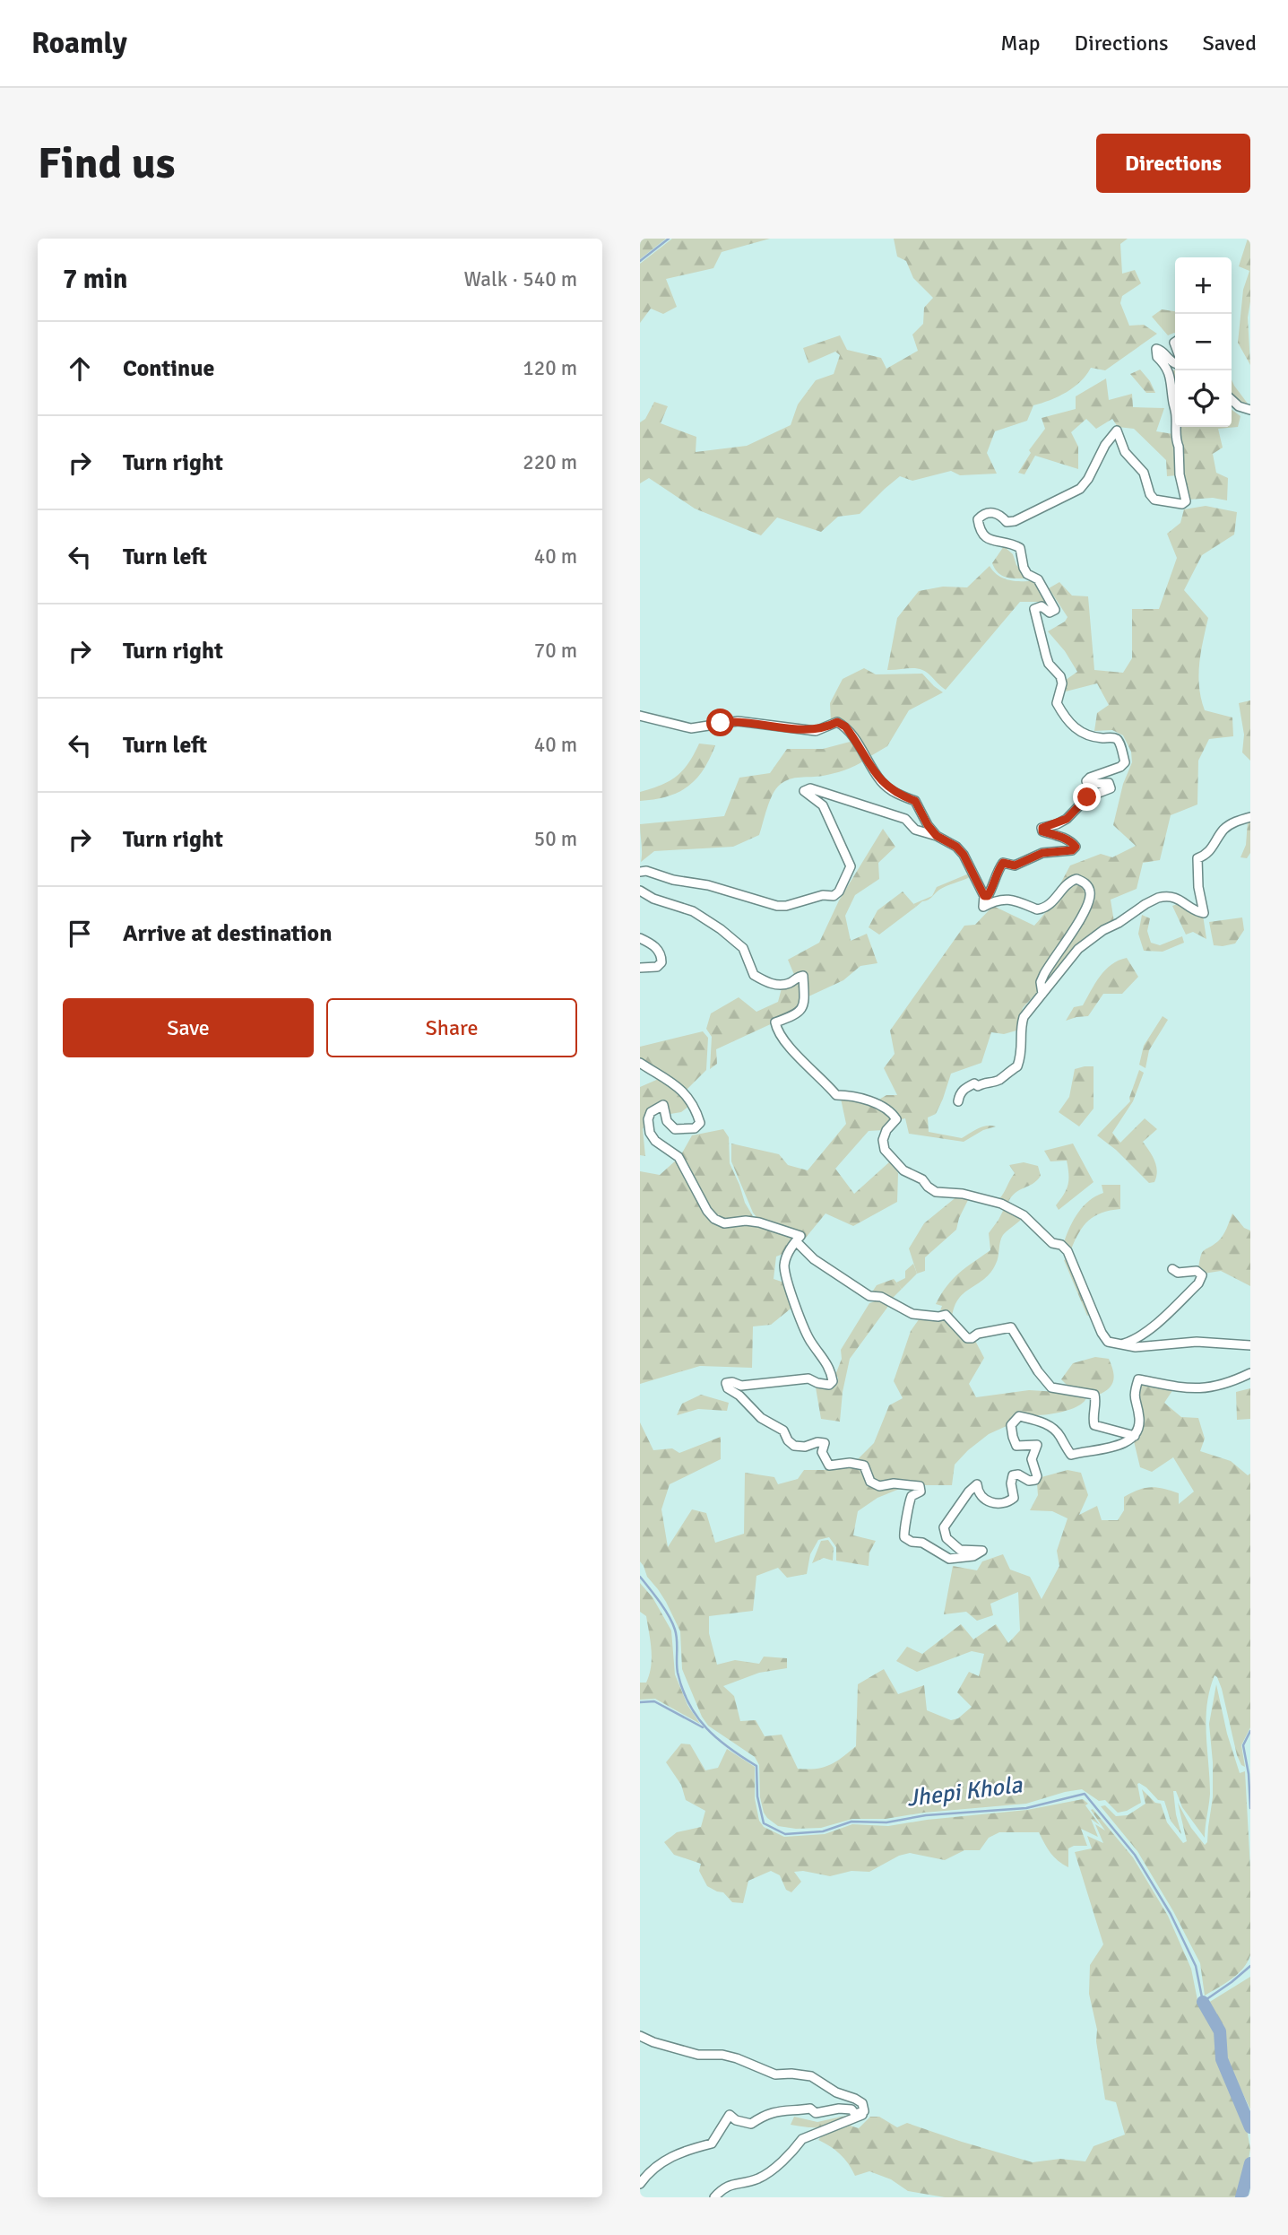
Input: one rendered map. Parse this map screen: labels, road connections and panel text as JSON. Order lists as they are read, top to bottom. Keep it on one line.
{"water":["Jhepi Khola"],"page":{"header":"Roamly","nav":["Map","Directions","Saved"],"buttons":["Directions",["Save","Share"]],"title":"Find us","heading":["7 min","Walk · 540 m"],"map_buttons":["+","−"],"list":[["Continue","120 m"],["Turn right","220 m"],["Turn left","40 m"],["Turn right","70 m"],["Turn left","40 m"],["Turn right","50 m"],"Arrive at destination"]}}
